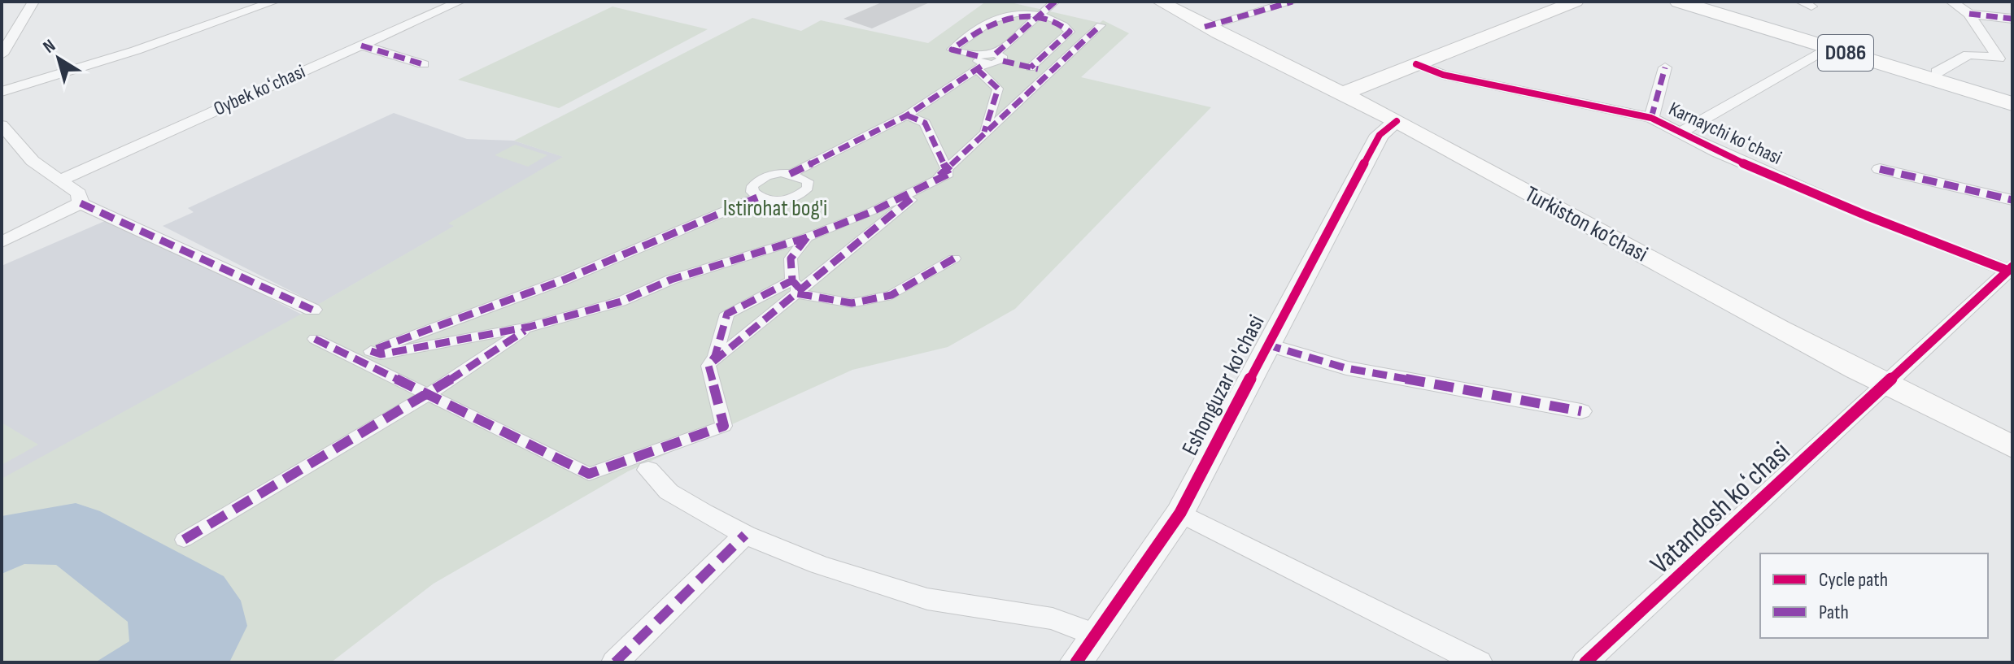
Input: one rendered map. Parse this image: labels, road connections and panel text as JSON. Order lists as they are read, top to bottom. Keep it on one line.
{"streets":{"main road":["D086","Turkiston ko’chasi"],"street":["Oybek koʻchasi","Karnaychi koʻchasi","Eshonguzar ko'chasi","Vatandosh koʻchasi"]},"crossings":[["D086","Karnaychi koʻchasi"],["Karnaychi koʻchasi","Vatandosh koʻchasi"],["Turkiston ko’chasi","Eshonguzar ko'chasi"],["Turkiston ko’chasi","Vatandosh koʻchasi"]],"parks":["Istirohat bog'i"],"legend":["Cycle path","Path"],"north":"top left"}
